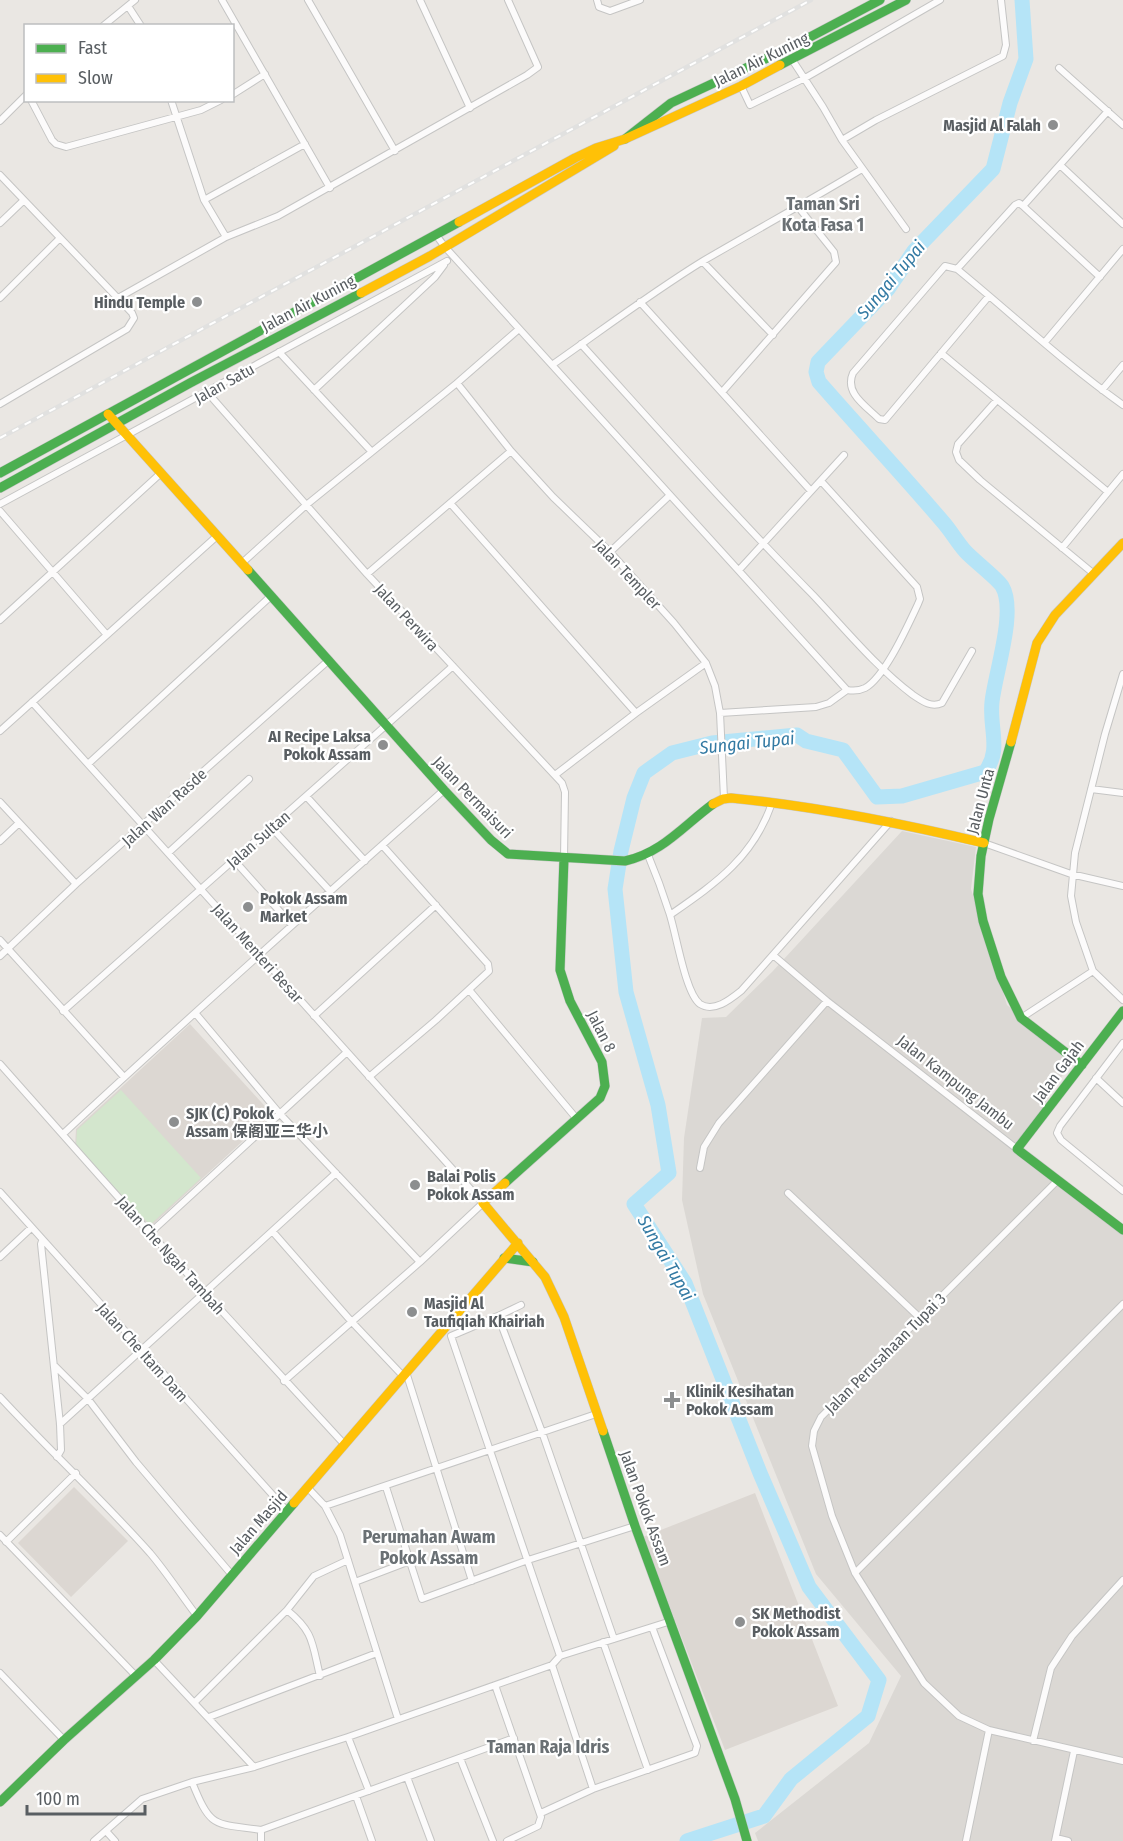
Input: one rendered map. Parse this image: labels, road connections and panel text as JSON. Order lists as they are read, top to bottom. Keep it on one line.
{"streets":{"street":["Jalan Air Kuning","Jalan Satu","Jalan Templer","Jalan Perwira","Jalan Permaisuri","Jalan Unta","Jalan Wan Rasde","Jalan Sultan","Jalan Menteri Besar","Jalan 8","Jalan Gajah","Jalan Kampung Jambu","Jalan Che Ngah Tambah","Jalan Che Itam Dam","Jalan Perusahaan Tupai 3","Jalan Pokok Assam","Jalan Masjid"]},"crossings":[["Jalan Air Kuning","Jalan Permaisuri"],["Jalan Satu","Jalan Perwira"],["Jalan Satu","Jalan Permaisuri"],["Jalan Templer","Jalan Permaisuri"],["Jalan Perwira","Jalan Permaisuri"],["Jalan Perwira","Jalan Sultan"],["Jalan Perwira","Jalan 8"],["Jalan Permaisuri","Jalan Wan Rasde"],["Jalan Permaisuri","Jalan Sultan"],["Jalan Permaisuri","Jalan 8"],["Jalan Unta","Jalan Gajah"],["Jalan Wan Rasde","Jalan Menteri Besar"],["Jalan Sultan","Jalan Menteri Besar"],["Jalan Menteri Besar","Jalan 8"],["Jalan Menteri Besar","Jalan Pokok Assam"],["Jalan 8","Jalan Pokok Assam"],["Jalan Gajah","Jalan Kampung Jambu"],["Jalan Kampung Jambu","Jalan Perusahaan Tupai 3"],["Jalan Che Ngah Tambah","Jalan Masjid"],["Jalan Che Itam Dam","Jalan Masjid"],["Jalan Pokok Assam","Jalan Masjid"]],"districts":["Taman Sri Kota Fasa 1","Perumahan Awam Pokok Assam","Taman Raja Idris"],"water":["Sungai Tupai"],"places":{"other":["Masjid Al Falah","Hindu Temple","AI Recipe Laksa Pokok Assam","Pokok Assam Market","SJK (C) Pokok Assam 保阁亚三华小","Balai Polis Pokok Assam","Masjid Al Taufiqiah Khairiah","SK Methodist Pokok Assam"],"health":["Klinik Kesihatan Pokok Assam"]},"legend":["Fast","Slow"],"scale_bar":"100 m"}
